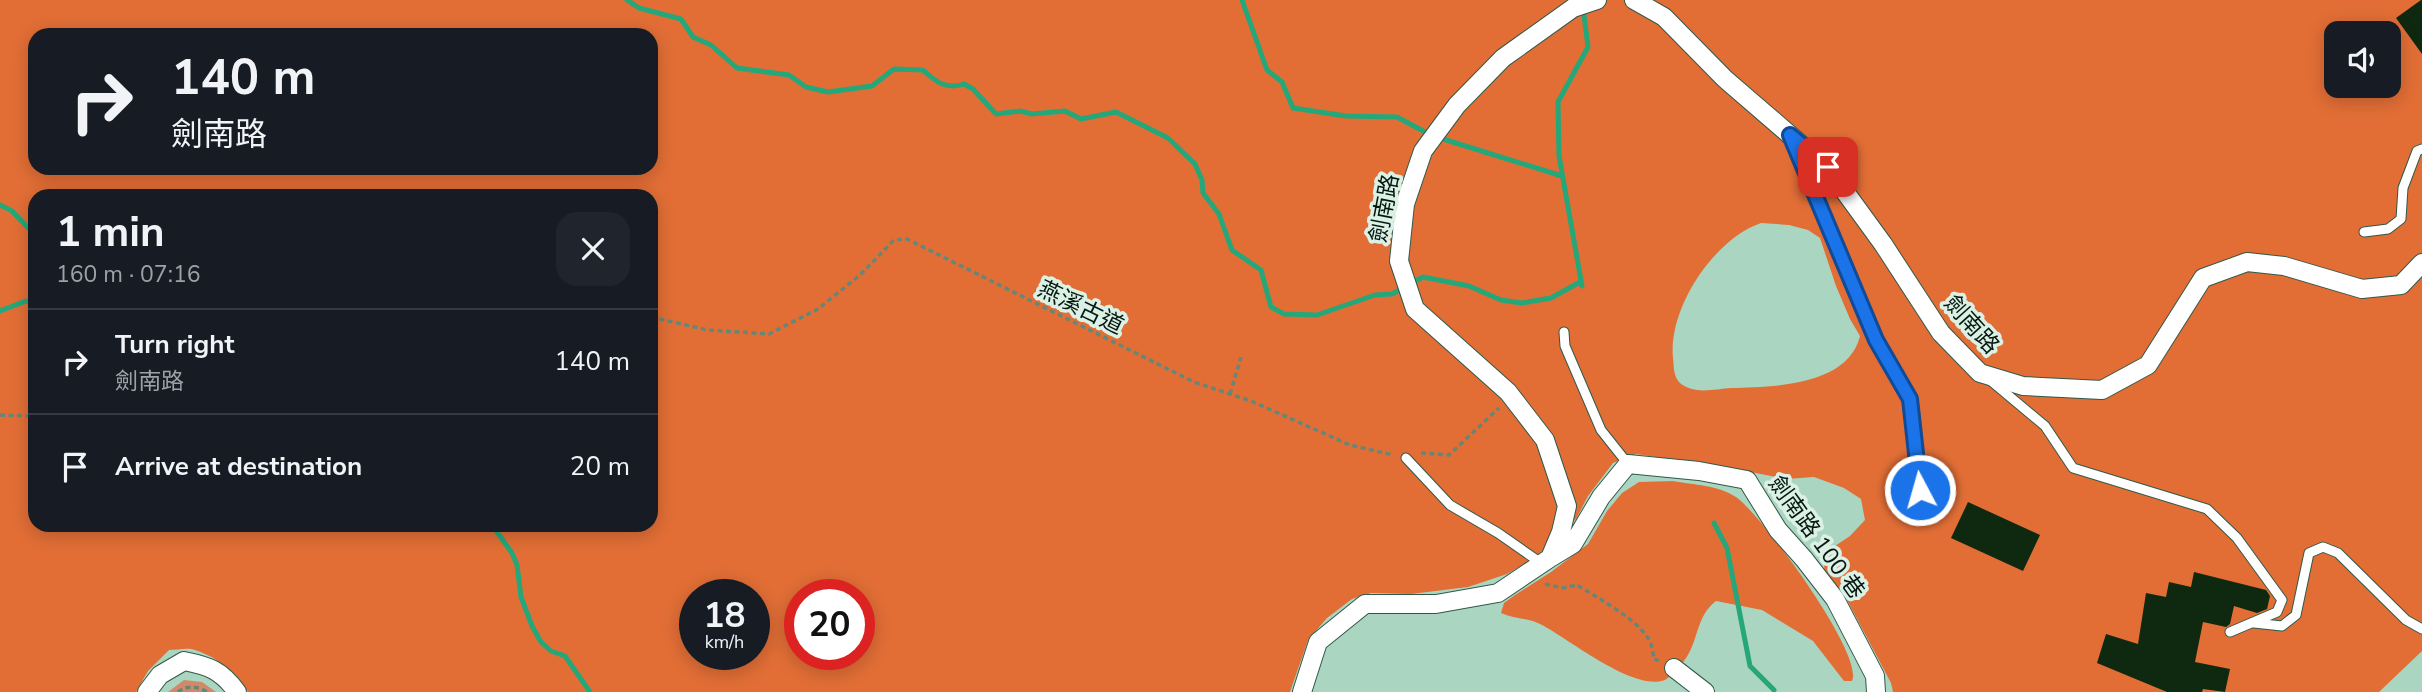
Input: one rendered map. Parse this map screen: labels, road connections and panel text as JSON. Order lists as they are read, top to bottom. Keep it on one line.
{"streets":{"street":["劍南路","劍南路 100 巷"],"path":["燕溪古道"]},"page":{"turn":["140 m","劍南路"],"heading":["1 min","160 m · 07:16"],"list":[{"name":"Turn right","note":"劍南路","value":"140 m"},{"name":"Arrive at destination","value":"20 m"}],"speed":"18 km/h","limit":"20"}}
